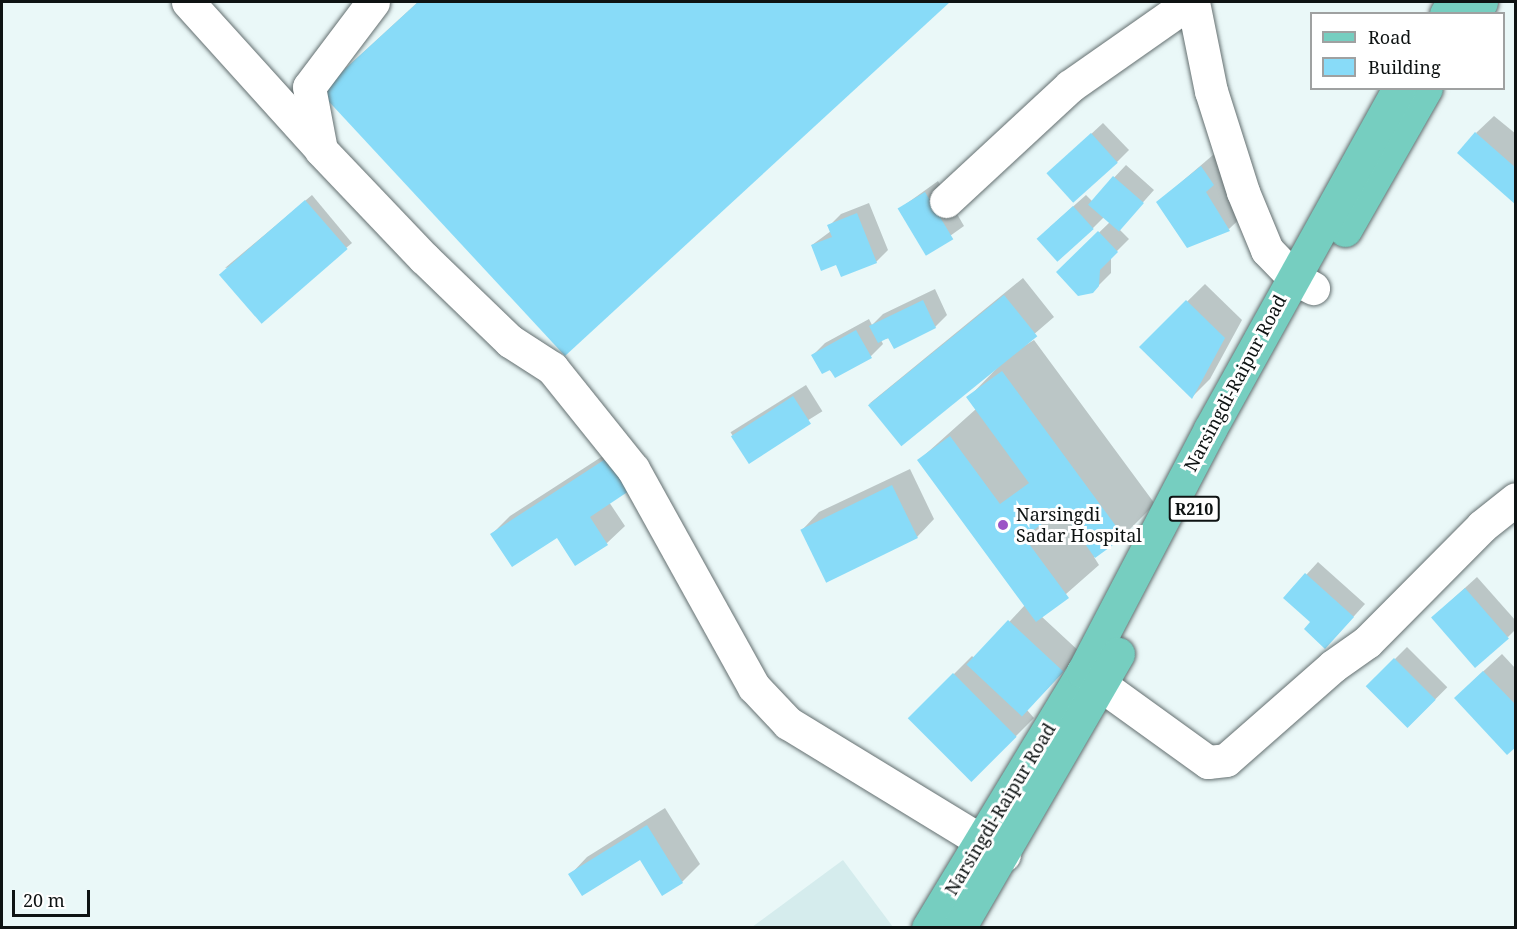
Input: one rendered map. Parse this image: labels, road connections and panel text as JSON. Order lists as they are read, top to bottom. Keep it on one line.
{"streets":{"main road":["Narsingdi-Raipur Road","R210"]},"places":["Narsingdi Sadar Hospital"],"legend":["Road","Building"],"scale_bar":"20 m"}
